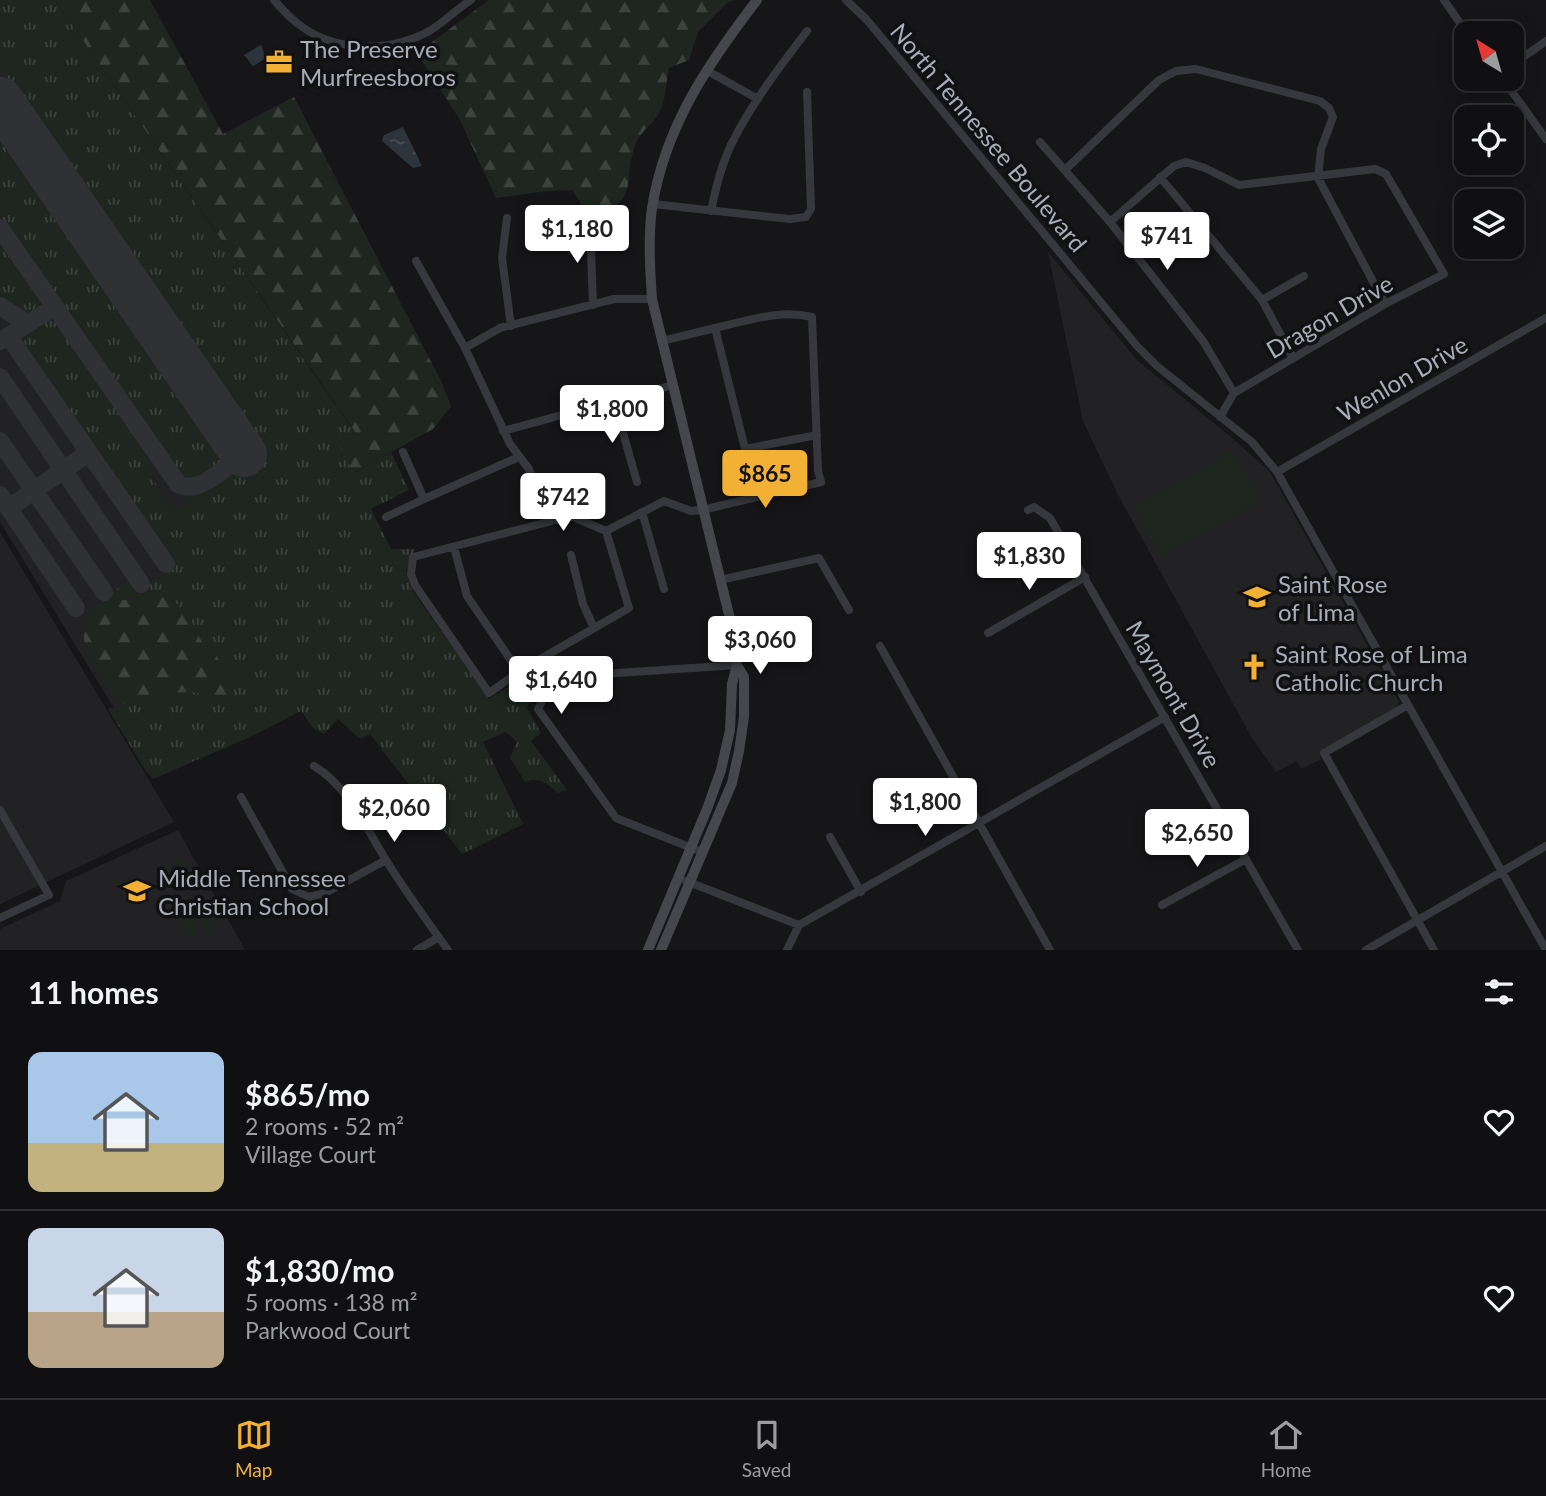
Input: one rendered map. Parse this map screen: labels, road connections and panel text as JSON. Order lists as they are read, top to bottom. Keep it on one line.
{"streets":{"street":["North Tennessee Boulevard","Dragon Drive","Wenlon Drive","Maymont Drive"]},"crossings":[["North Tennessee Boulevard","Dragon Drive"],["North Tennessee Boulevard","Wenlon Drive"]],"places":{"office":["The Preserve Murfreesboros"],"school or university":["Saint Rose of Lima","Middle Tennessee Christian School"],"church":["Saint Rose of Lima Catholic Church"]},"north":"top left","page":{"price":["$1,180","$741","$1,800","$865","$742","$1,830","$3,060","$1,640","$1,800","$2,060","$2,650"],"heading":"11 homes","list":[{"name":"$865/mo","note":"2 rooms · 52 m² · Village Court"},{"name":"$1,830/mo","note":"5 rooms · 138 m² · Parkwood Court"}],"tabs":["Map","Saved","Home"]}}
